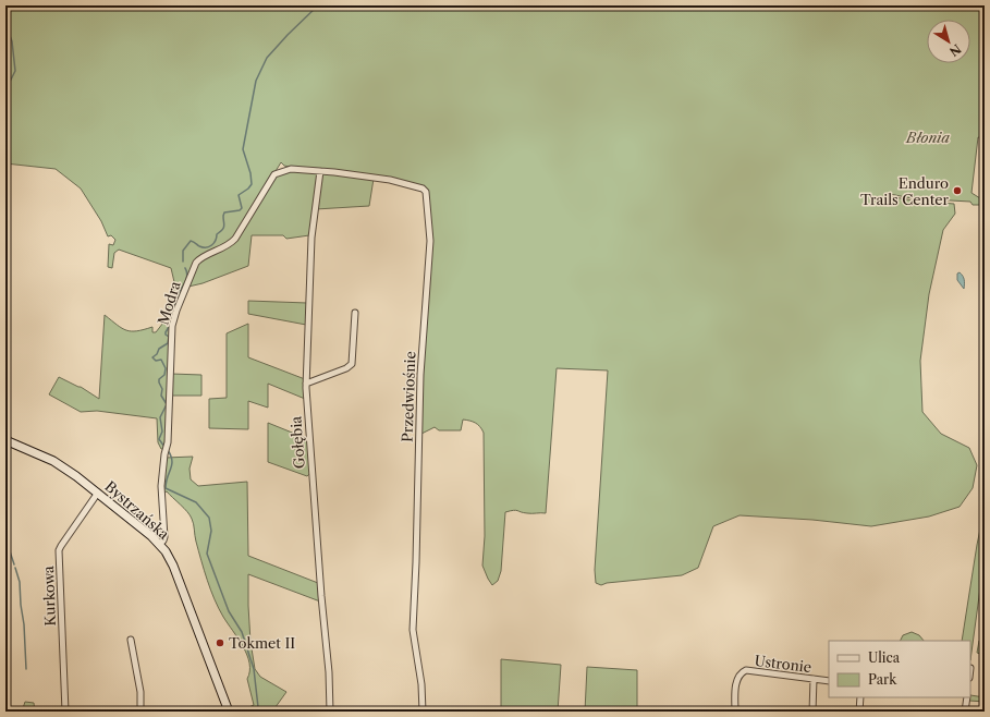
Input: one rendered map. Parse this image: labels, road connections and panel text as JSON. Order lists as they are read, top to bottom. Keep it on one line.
{"streets":{"main road":["Bystrzańska"],"street":["Modra","Przedwiośnie","Gołębia","Kurkowa","Ustronie"]},"crossings":[["Modra","Przedwiośnie"],["Modra","Gołębia"],["Modra","Bystrzańska"],["Przedwiośnie","Gołębia"],["Bystrzańska","Kurkowa"]],"parks":["Błonia"],"places":["Enduro Trails Center","Tokmet II"],"legend":["Ulica","Park"],"north":"bottom right"}
